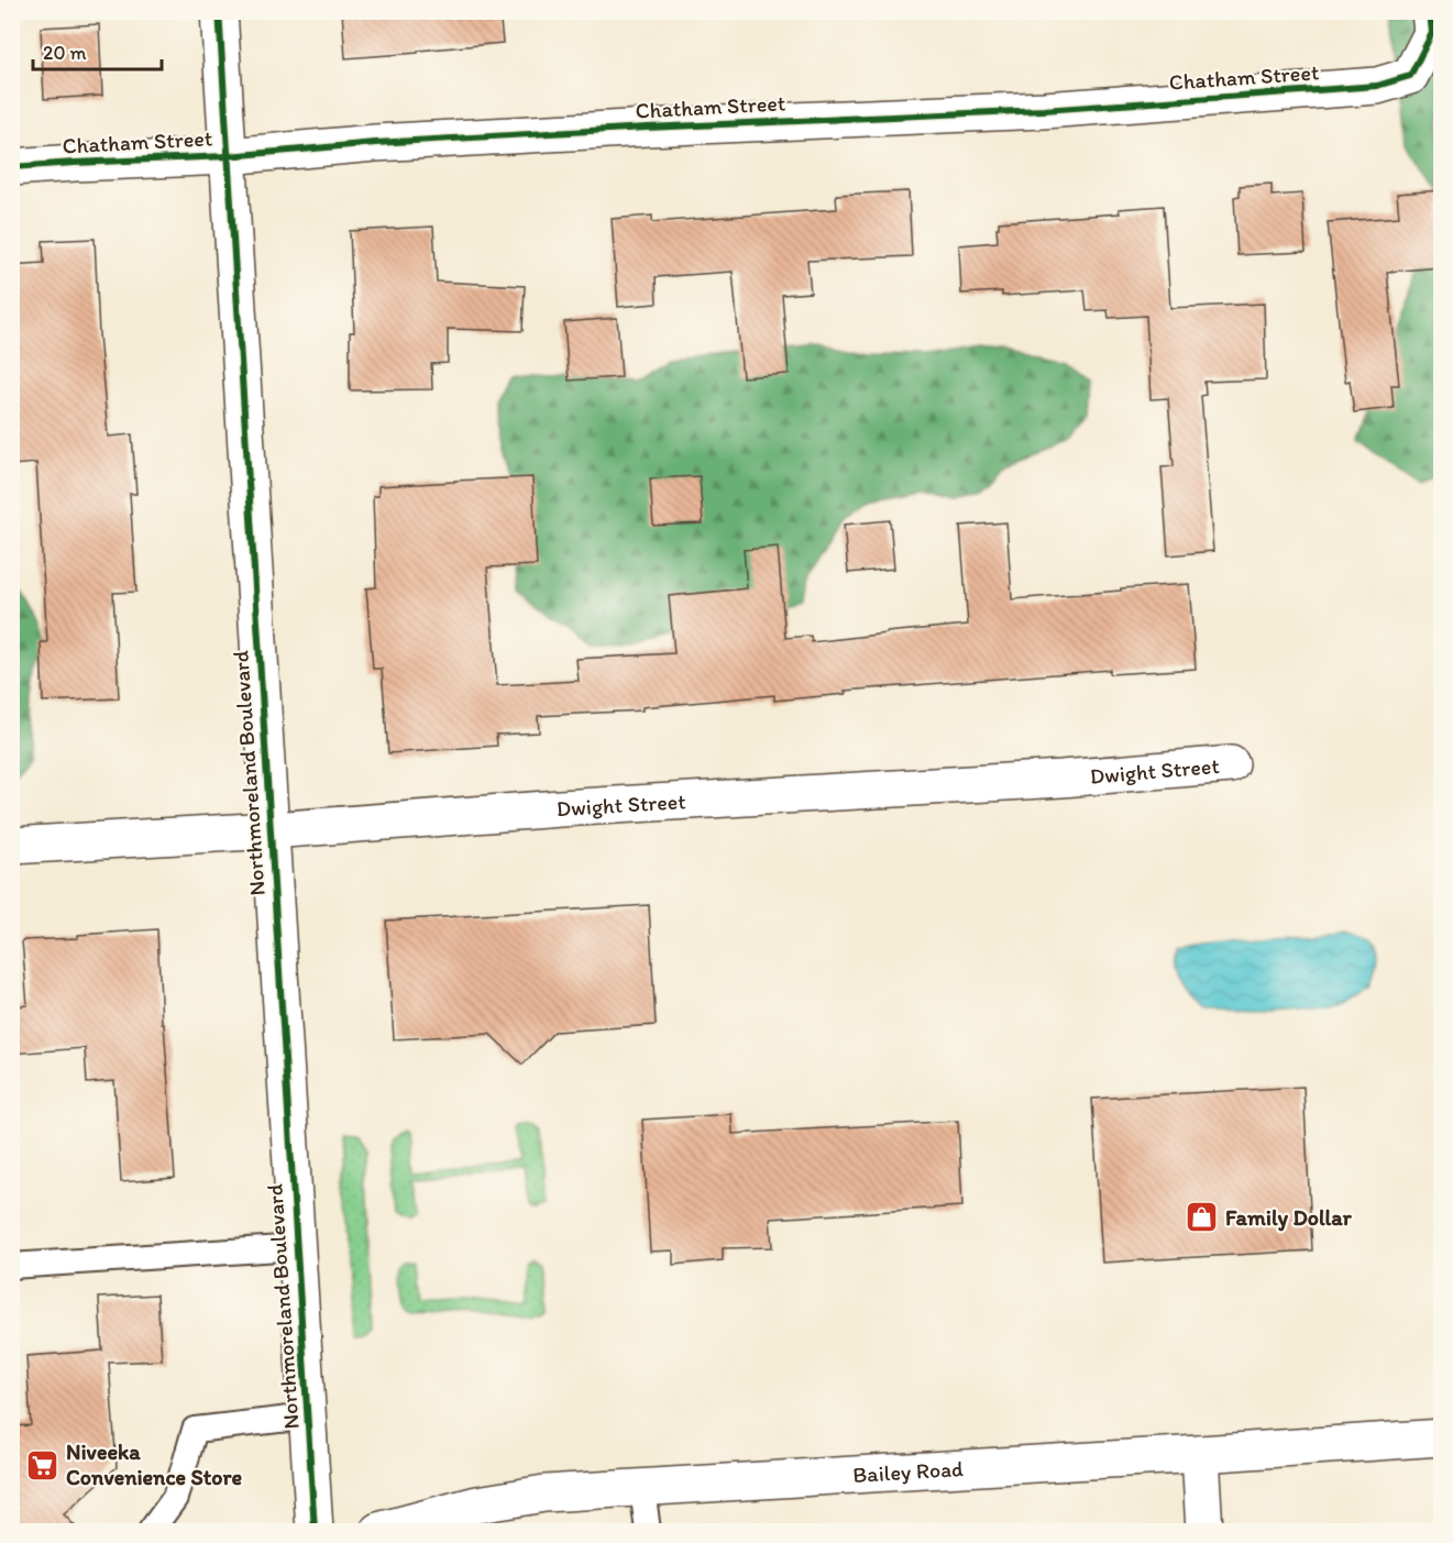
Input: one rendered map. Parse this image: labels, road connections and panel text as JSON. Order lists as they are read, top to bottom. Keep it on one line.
{"streets":{"street":["Chatham Street","Dwight Street","Northmoreland Boulevard","Bailey Road"]},"crossings":[["Chatham Street","Northmoreland Boulevard"],["Dwight Street","Northmoreland Boulevard"]],"places":{"shop":["Family Dollar"],"supermarket":["Niveeka Convenience Store"]},"scale_bar":"20 m"}
